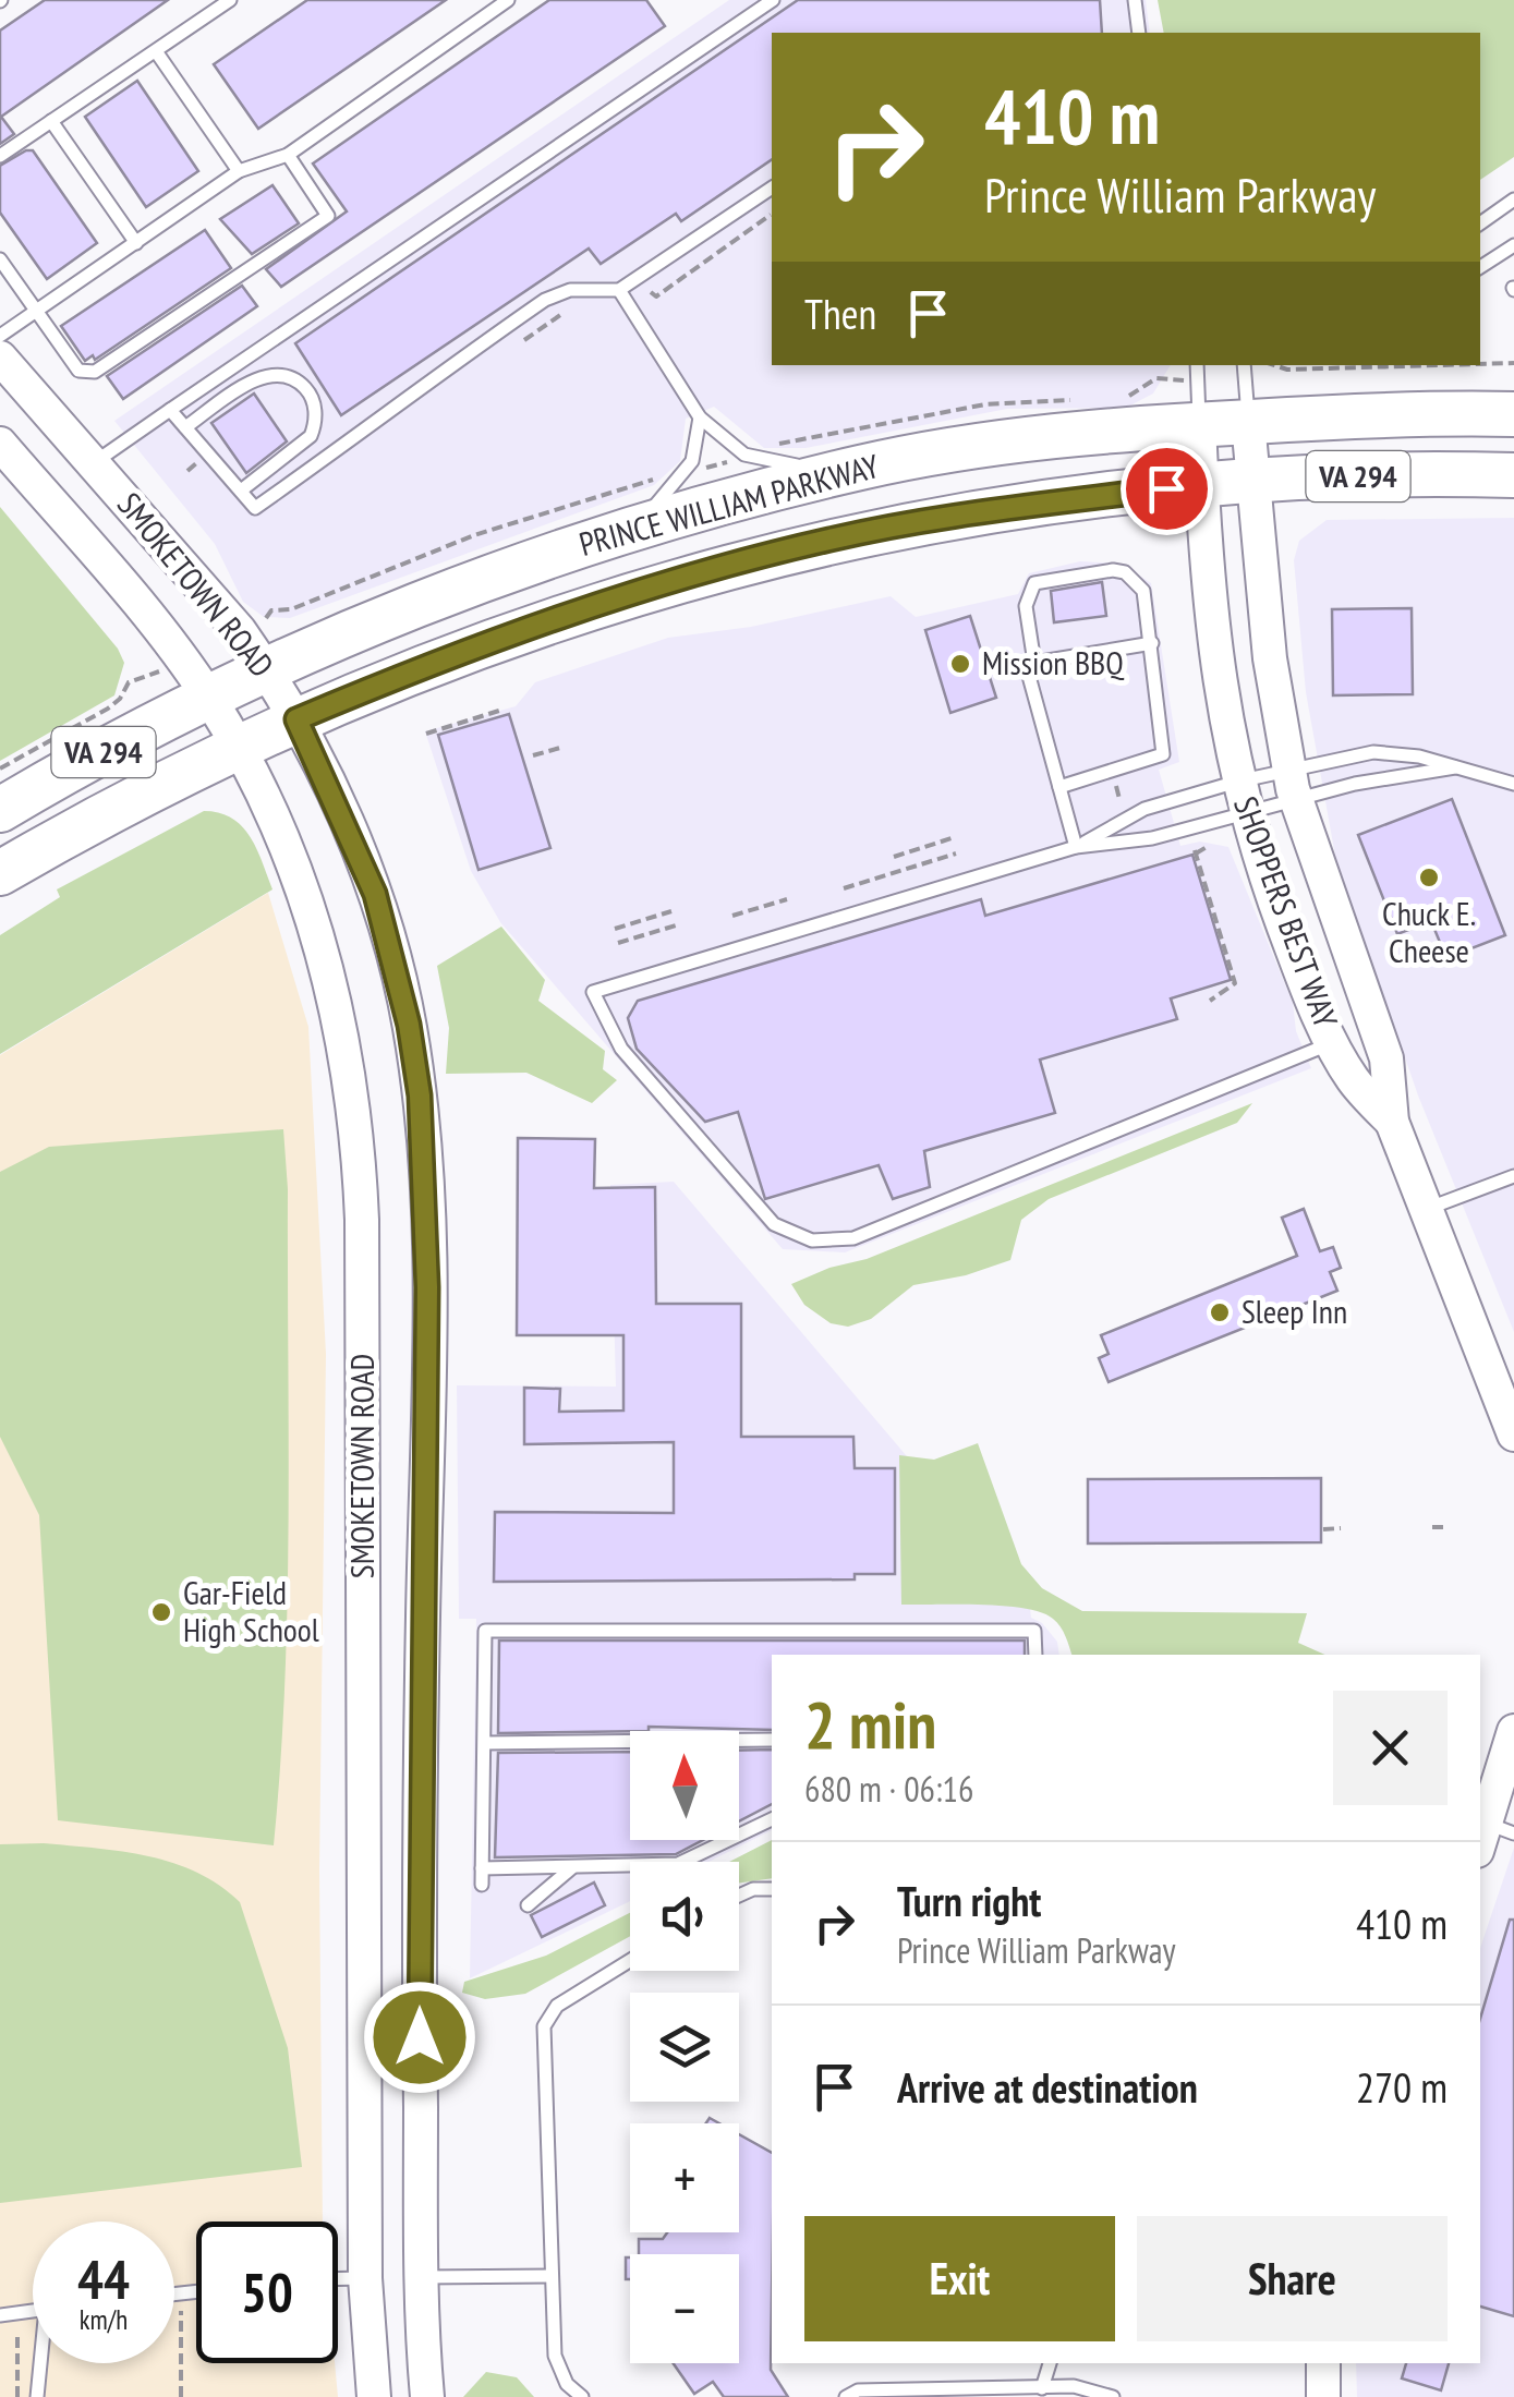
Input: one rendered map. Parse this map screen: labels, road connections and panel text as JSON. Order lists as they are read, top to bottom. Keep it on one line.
{"streets":{"highway":["VA 294","PRINCE WILLIAM PARKWAY"],"main road":["SMOKETOWN ROAD","SHOPPERS BEST WAY"]},"crossings":[["PRINCE WILLIAM PARKWAY","SMOKETOWN ROAD"],["PRINCE WILLIAM PARKWAY","SHOPPERS BEST WAY"]],"places":["Mission BBQ","Chuck E. Cheese","Sleep Inn","Gar-Field High School"],"north":"top","page":{"turn":["410 m","Prince William Parkway"],"then":"Then","heading":["2 min","680 m · 06:16"],"map_buttons":["+","−"],"list":[{"name":"Turn right","note":"Prince William Parkway","value":"410 m"},{"name":"Arrive at destination","value":"270 m"}],"buttons":["Exit","Share"],"speed":"44 km/h","limit":"50"}}
